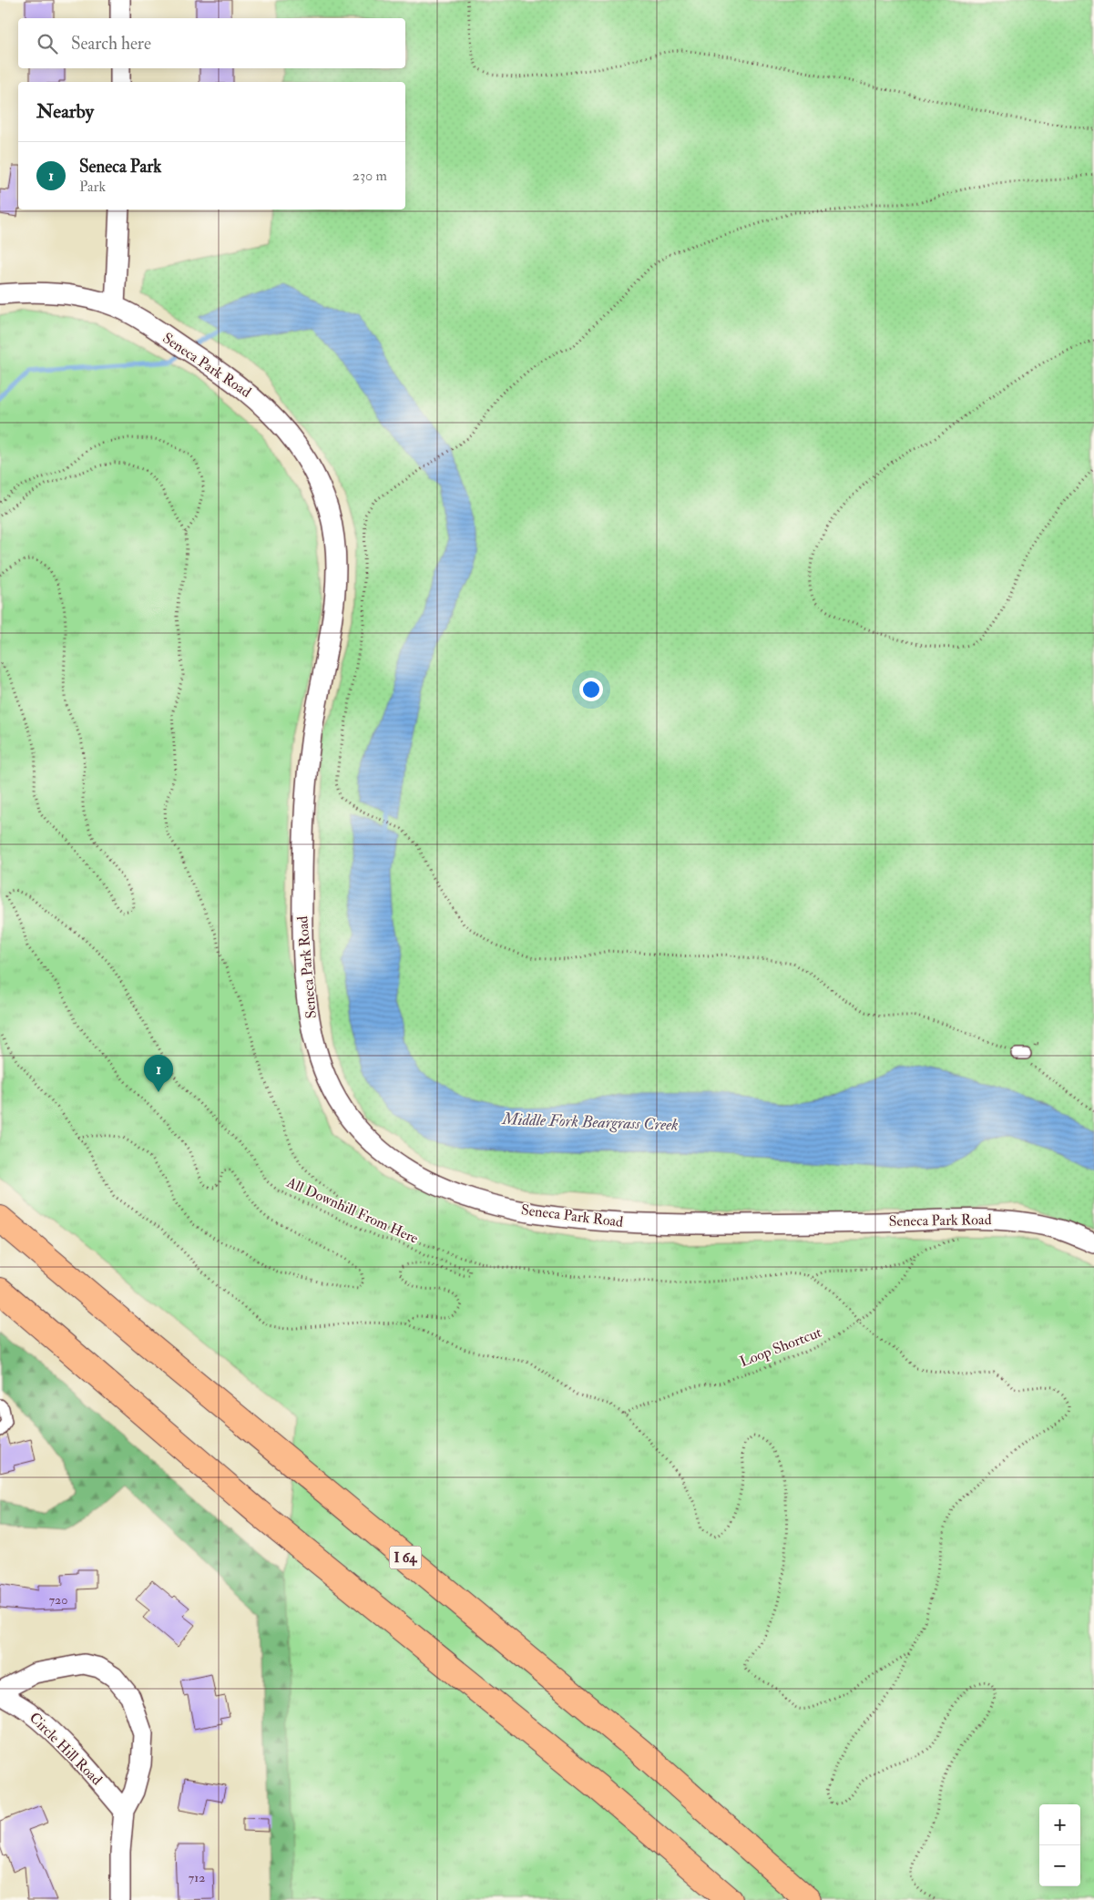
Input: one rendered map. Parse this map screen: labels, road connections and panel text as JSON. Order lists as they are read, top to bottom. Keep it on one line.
{"streets":{"highway":["I 64"],"street":["Seneca Park Road","Circle Hill Road"],"path":["All Downhill From Here","Loop Shortcut"]},"water":["Middle Fork Beargrass Creek"],"house_numbers":["720","712"],"page":{"search":"Search here","heading":"Nearby","list":[{"mark":"1","name":"Seneca Park","note":"Park","value":"230 m"}],"pins":"1","map_buttons":["+","−"]}}
